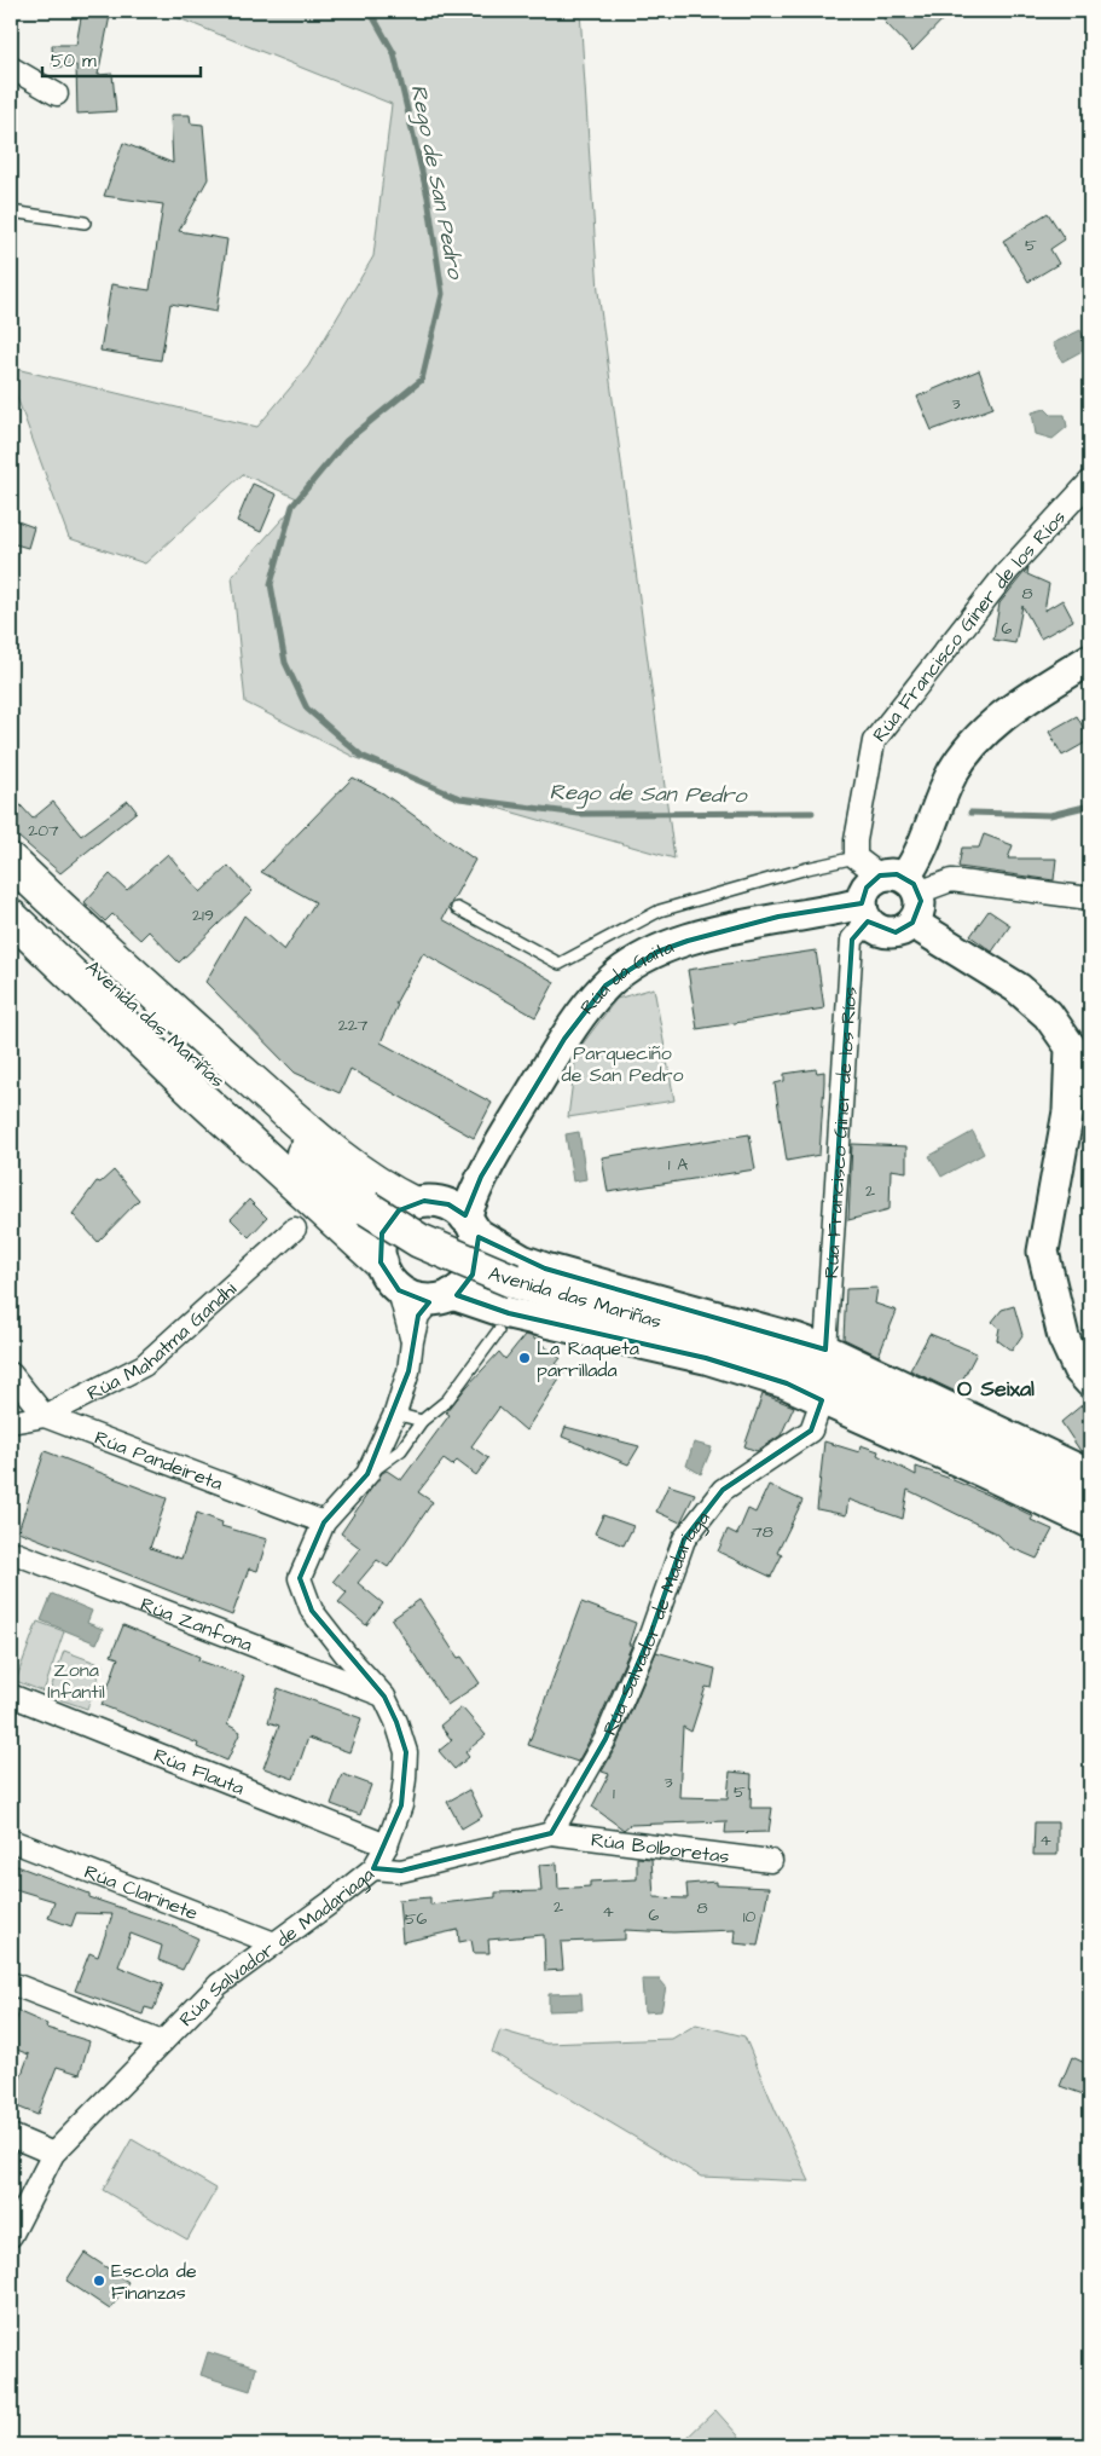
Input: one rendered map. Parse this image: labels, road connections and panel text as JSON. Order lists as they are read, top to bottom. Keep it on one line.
{"streets":{"highway":["Avenida das Mariñas"],"street":["Rúa Francisco Giner de los Ríos","Rúa da Gaita","Rúa Mahatma Gandhi","Rúa Pandeireta","Rúa Zanfona","Rúa Salvador de Madariaga","Rúa Flauta","Rúa Bolboretas","Rúa Clarinete"]},"crossings":[["Rúa Francisco Giner de los Ríos","Rúa da Gaita"],["Rúa Mahatma Gandhi","Rúa Pandeireta"],["Rúa Salvador de Madariaga","Rúa Bolboretas"],["Rúa Salvador de Madariaga","Rúa Clarinete"]],"districts":["O Seixal"],"water":["Rego de San Pedro"],"parks":["Parqueciño de San Pedro","Zona Infantil"],"places":["La Raqueta parrillada","Escola de Finanzas"],"house_numbers":["5","3","8","6","207","219","227","1 A","2","78","3","5","1","4","2","8","4","6","10","56"],"scale_bar":"50 m"}
